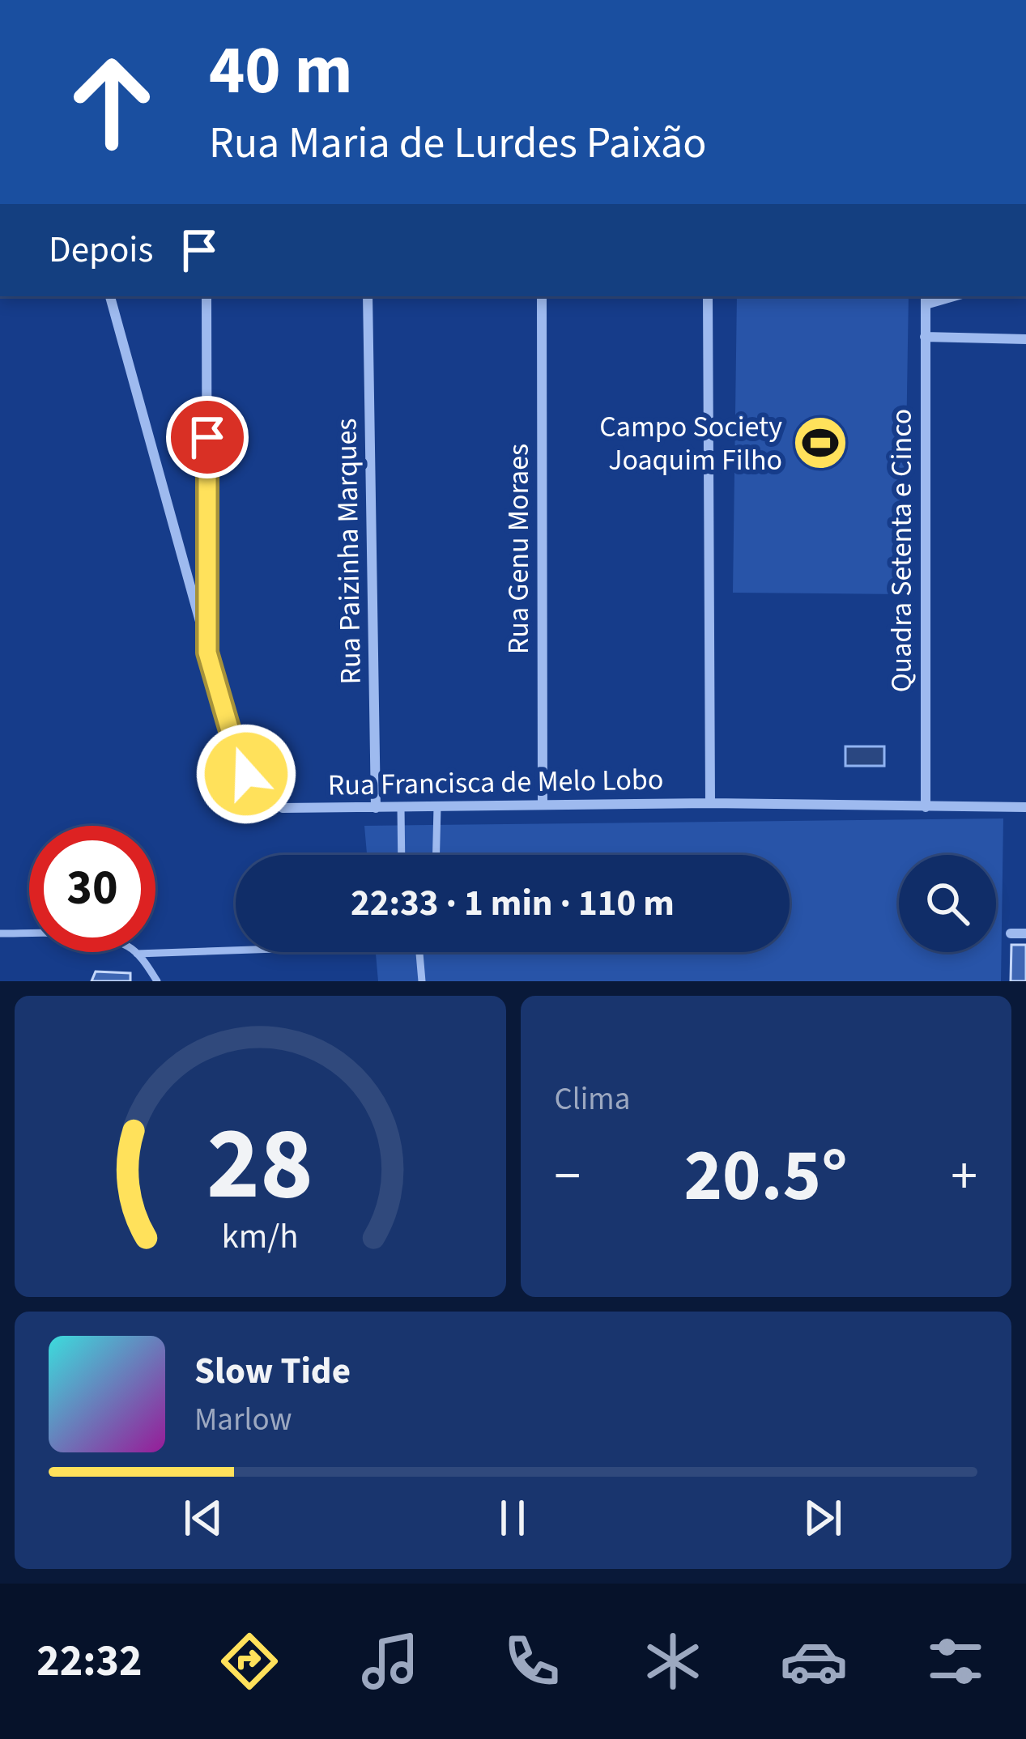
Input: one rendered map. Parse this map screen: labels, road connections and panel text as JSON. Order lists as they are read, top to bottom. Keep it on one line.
{"streets":{"street":["Rua Genu Moraes","Quadra Setenta e Cinco","Rua Paizinha Marques","Rua Francisca de Melo Lobo"]},"crossings":[["Rua Genu Moraes","Rua Francisca de Melo Lobo"],["Quadra Setenta e Cinco","Rua Francisca de Melo Lobo"],["Rua Paizinha Marques","Rua Francisca de Melo Lobo"]],"places":{"sports":["Campo Society Joaquim Filho"]},"page":{"turn":["40 m","Rua Maria de Lurdes Paixão"],"then":"Depois","limit":"30","trip":"22:33 · 1 min · 110 m","tile":"Clima","heat":["−","20.5°","+"],"song":["Slow Tide","Marlow"],"tabs":"22:32","gauge":["28","km/h"]}}
